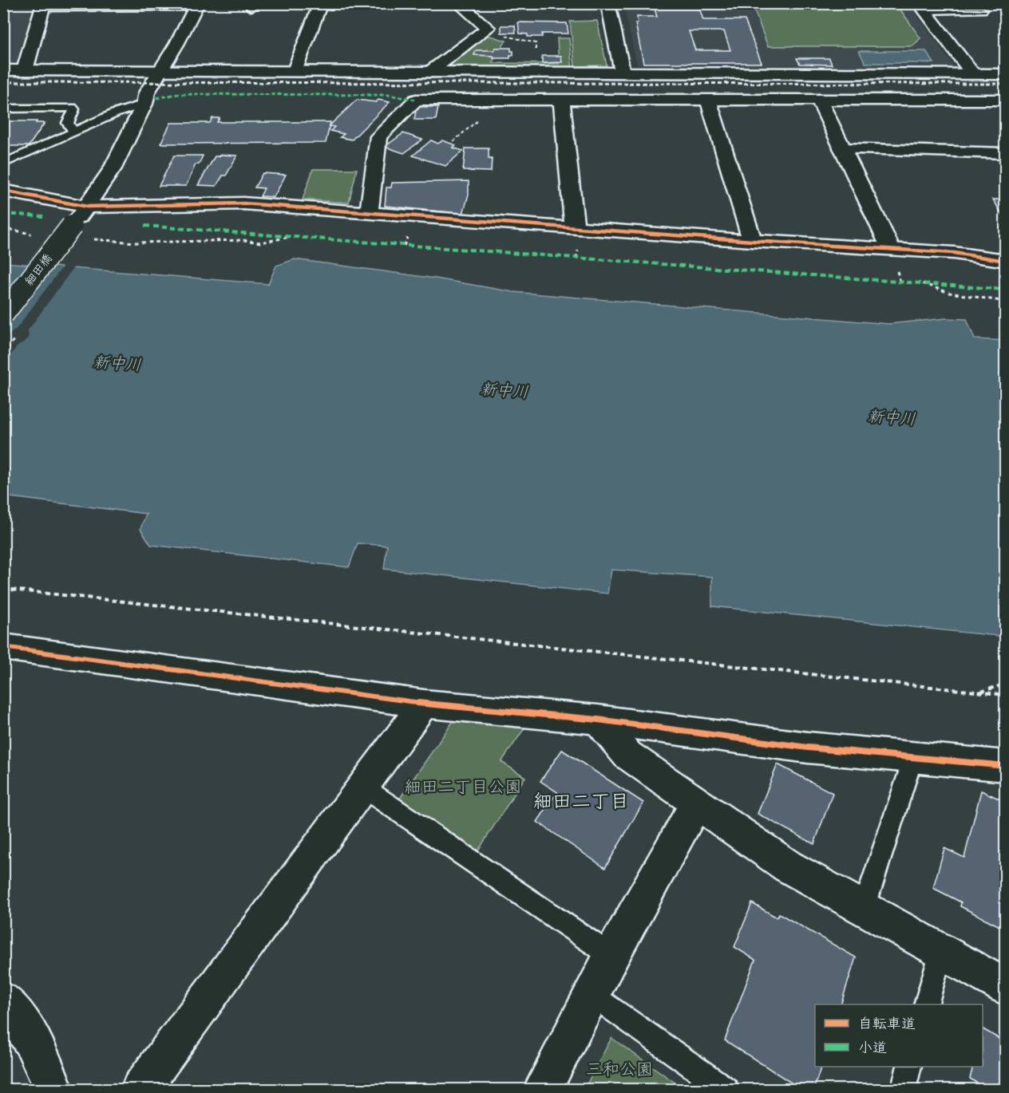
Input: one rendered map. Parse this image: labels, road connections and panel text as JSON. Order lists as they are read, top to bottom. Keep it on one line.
{"streets":{"street":["細田橋"]},"districts":["細田二丁目"],"water":["新中川"],"parks":["細田二丁目公園","三和公園"],"legend":["自転車道","小道"]}
